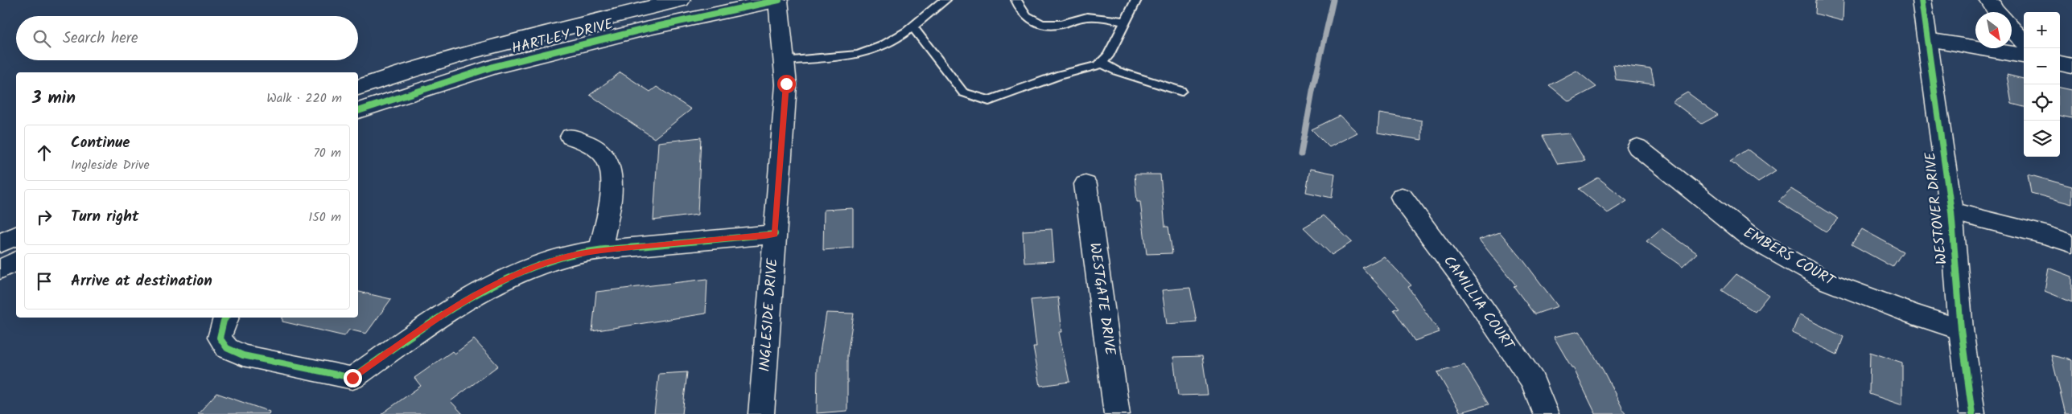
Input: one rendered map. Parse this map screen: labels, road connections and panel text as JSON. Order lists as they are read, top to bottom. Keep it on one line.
{"streets":{"street":["HARTLEY DRIVE","WESTOVER DRIVE","EMBERS COURT","WESTGATE DRIVE","CAMILLIA COURT","INGLESIDE DRIVE"]},"crossings":[["HARTLEY DRIVE","INGLESIDE DRIVE"],["WESTOVER DRIVE","EMBERS COURT"]],"north":"bottom right","page":{"map_buttons":["+","−"],"search":"Search here","heading":["3 min","Walk · 220 m"],"list":[["Continue","Ingleside Drive","70 m"],["Turn right","150 m"],"Arrive at destination"]}}
